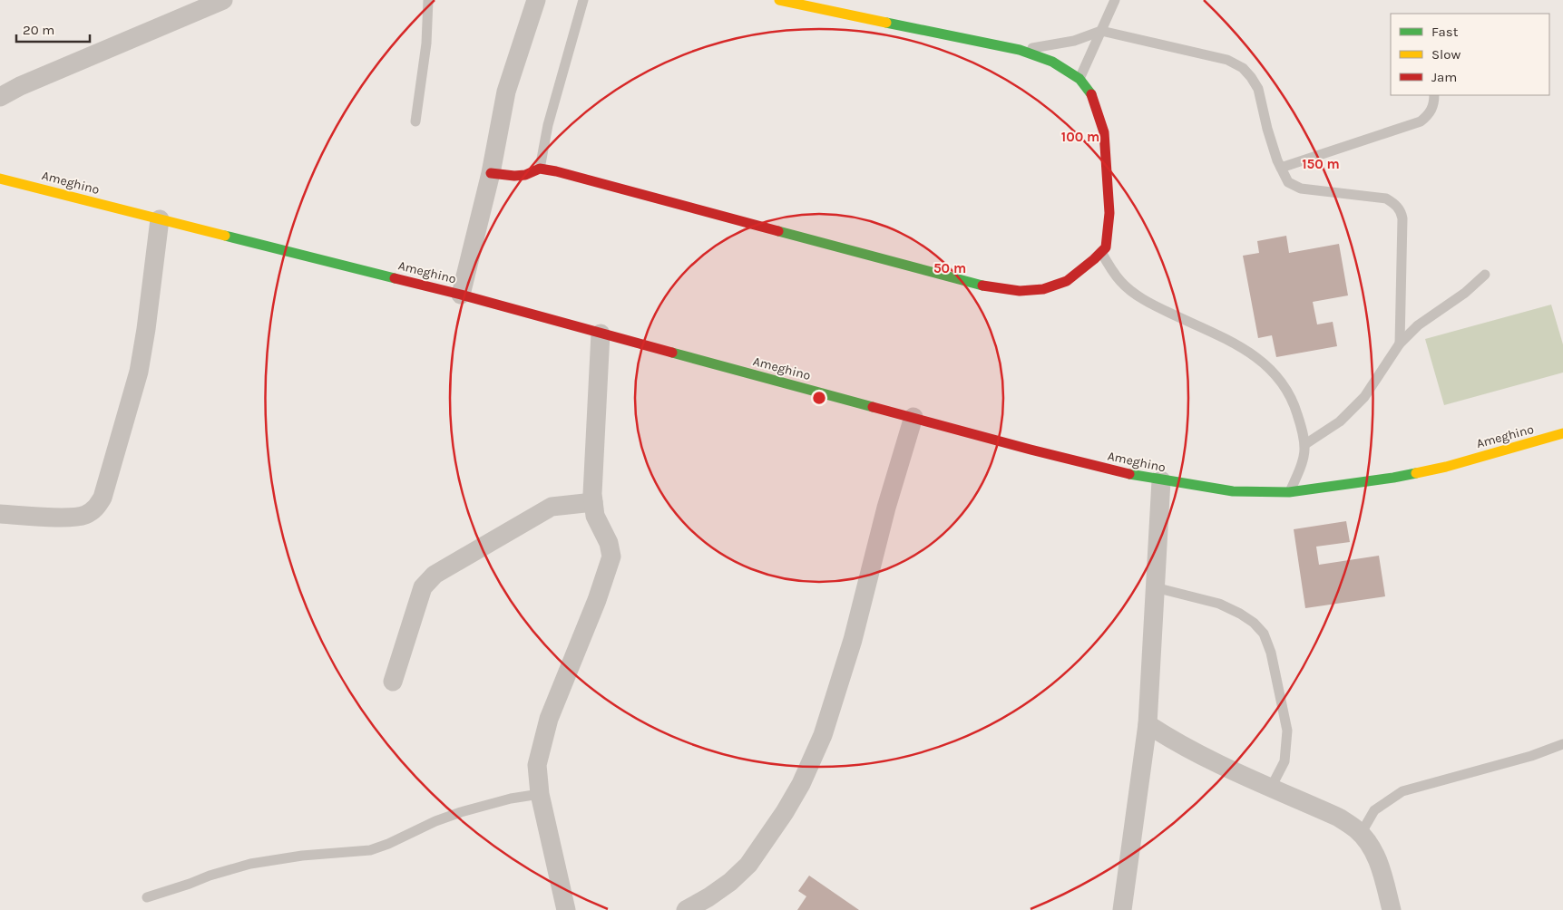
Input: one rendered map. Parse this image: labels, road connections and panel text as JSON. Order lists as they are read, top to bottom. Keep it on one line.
{"streets":{"street":["Ameghino"]},"legend":["Fast","Slow","Jam"],"scale_bar":"20 m","rings":["100 m","150 m","50 m"]}
